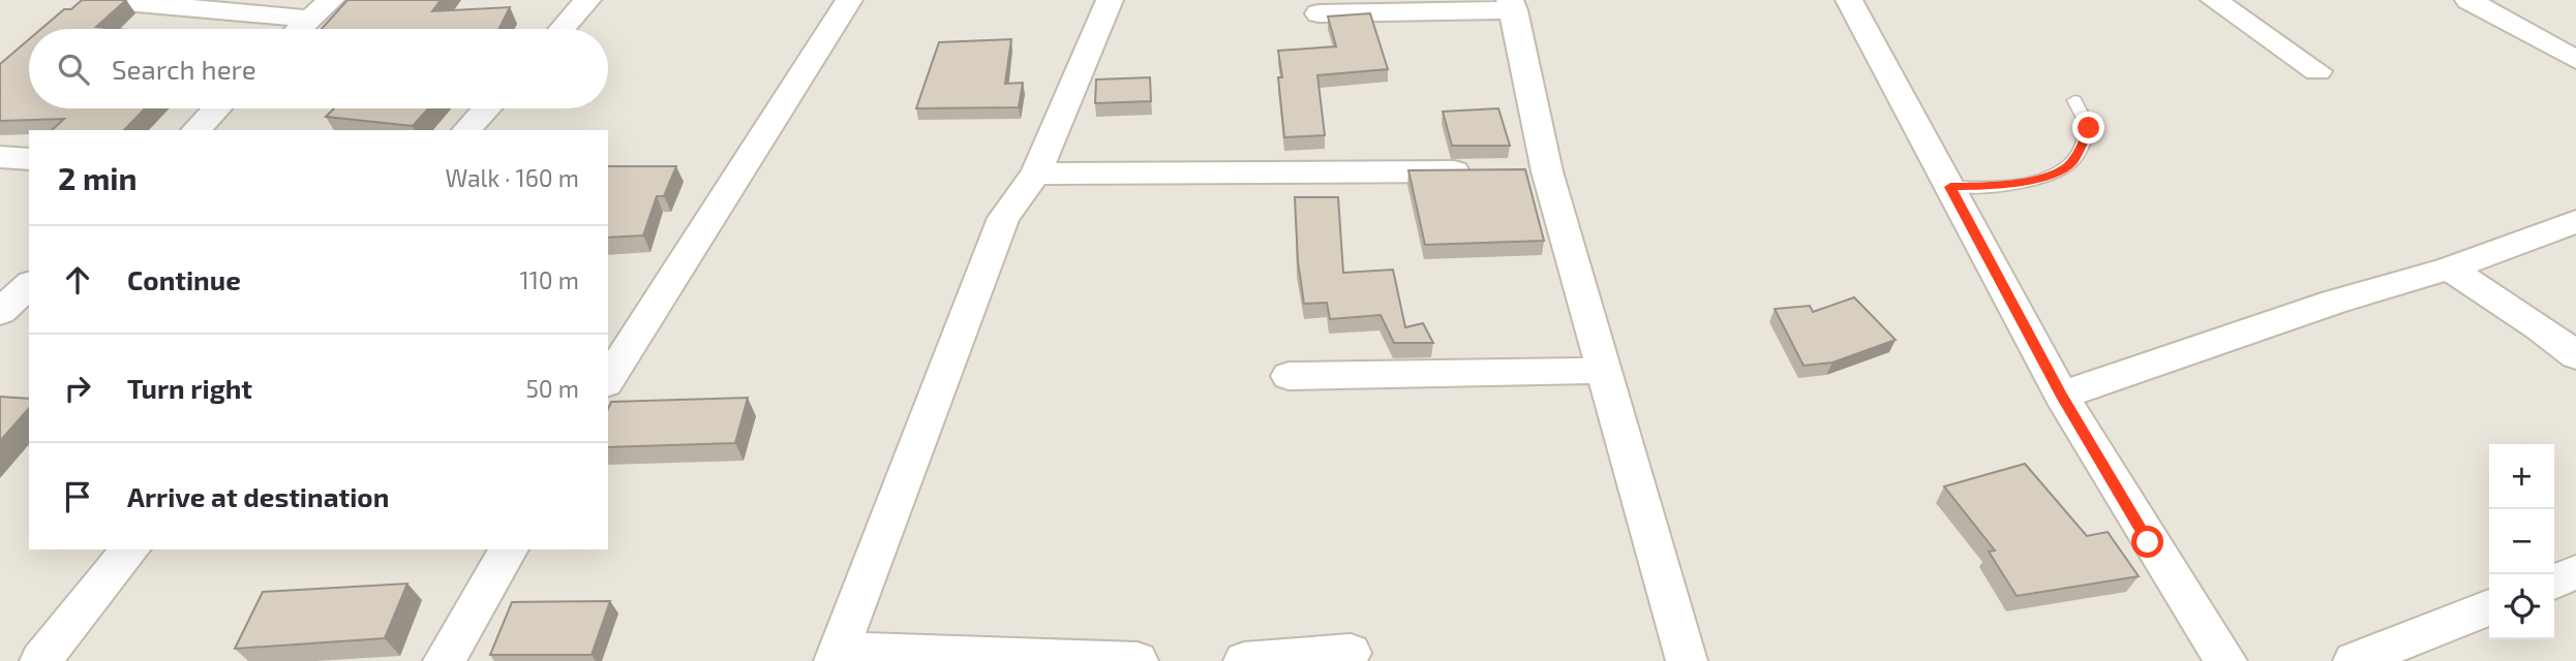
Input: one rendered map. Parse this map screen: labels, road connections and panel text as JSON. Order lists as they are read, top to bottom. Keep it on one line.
{"page":{"search":"Search here","heading":["2 min","Walk · 160 m"],"list":[["Continue","110 m"],["Turn right","50 m"],"Arrive at destination"],"map_buttons":["+","−"]}}
